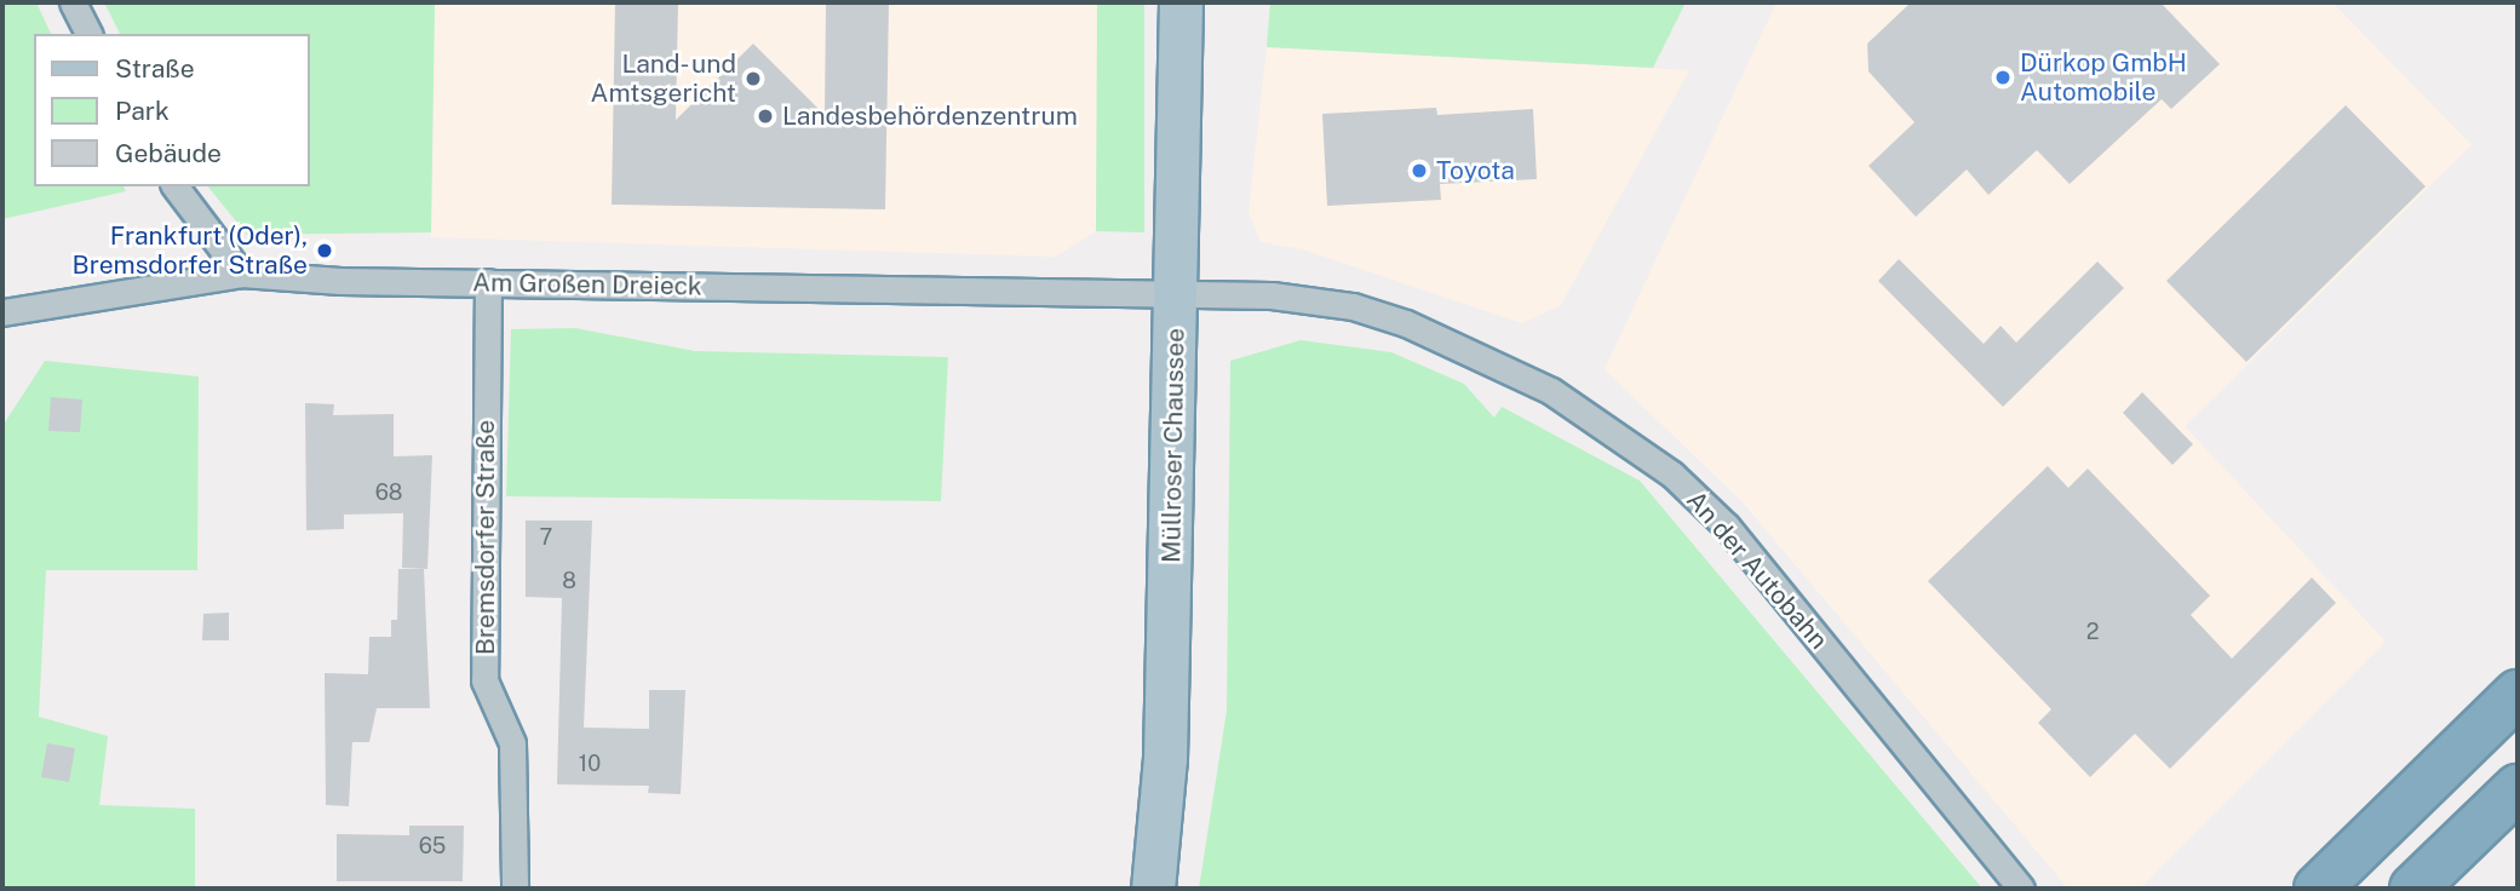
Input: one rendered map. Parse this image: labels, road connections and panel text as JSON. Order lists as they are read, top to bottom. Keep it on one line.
{"streets":{"main road":["Müllroser Chaussee"],"street":["Am Großen Dreieck","Bremsdorfer Straße","An der Autobahn"]},"crossings":[["Am Großen Dreieck","Müllroser Chaussee"],["Am Großen Dreieck","Bremsdorfer Straße"],["Am Großen Dreieck","An der Autobahn"],["Müllroser Chaussee","An der Autobahn"]],"places":["Dürkop GmbH Automobile","Land- und Amtsgericht","Landesbehördenzentrum","Toyota","Frankfurt (Oder), Bremsdorfer Straße"],"house_numbers":["68","7","8","2","10","65"],"legend":["Straße","Park","Gebäude"]}
